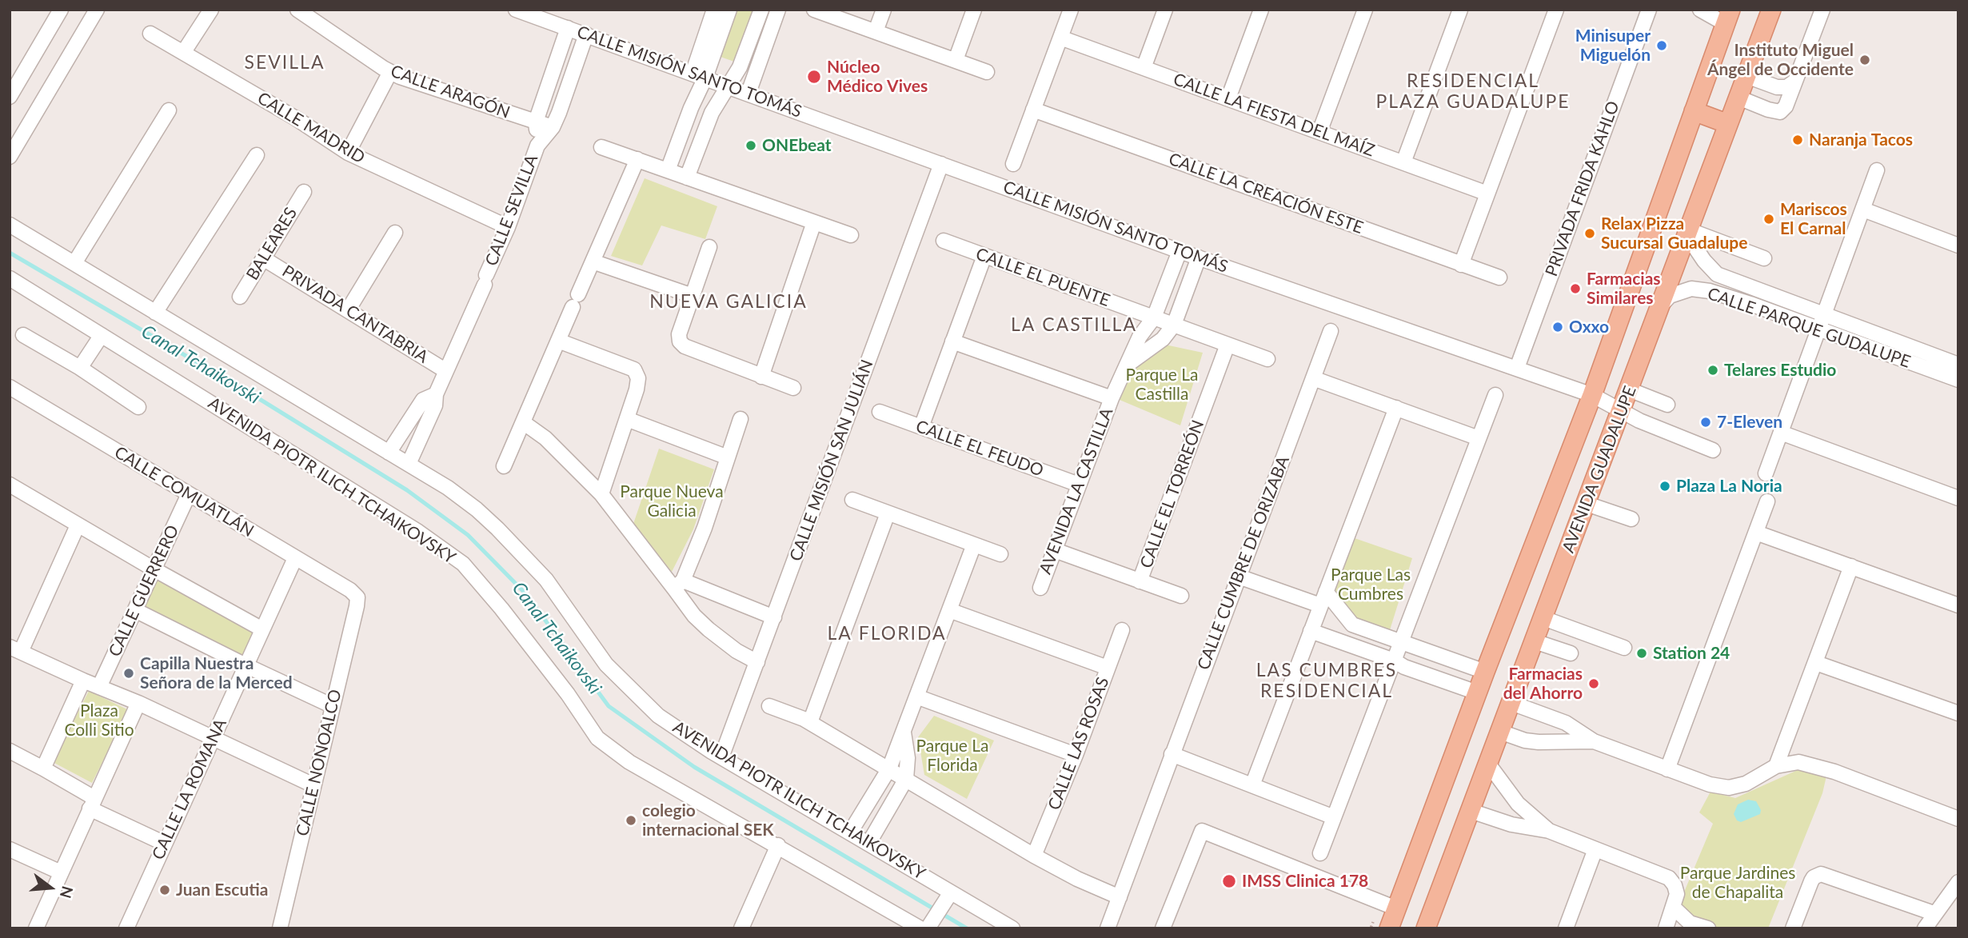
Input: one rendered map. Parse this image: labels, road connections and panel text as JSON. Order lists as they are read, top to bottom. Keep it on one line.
{"streets":{"main road":["AVENIDA GUADALUPE"],"street":["CALLE MISIÓN SANTO TOMÁS","CALLE ARAGÓN","CALLE LA FIESTA DEL MAÍZ","CALLE MADRID","PRIVADA FRIDA KAHLO","CALLE LA CREACIÓN ESTE","CALLE SEVILLA","BALEARES","CALLE EL PUENTE","PRIVADA CANTABRIA","CALLE PARQUE GUDALUPE","CALLE EL FEUDO","CALLE MISIÓN SAN JULIÁN","AVENIDA PIOTR ILICH TCHAIKOVSKY","AVENIDA LA CASTILLA","CALLE COMUATLÁN","CALLE EL TORREÓN","CALLE CUMBRE DE ORIZABA","CALLE GUERRERO","CALLE LAS ROSAS","CALLE NONOALCO","CALLE LA ROMANA"]},"crossings":[["CALLE MISIÓN SANTO TOMÁS","PRIVADA FRIDA KAHLO"],["CALLE MISIÓN SANTO TOMÁS","CALLE SEVILLA"],["CALLE MISIÓN SANTO TOMÁS","CALLE MISIÓN SAN JULIÁN"],["CALLE MISIÓN SANTO TOMÁS","AVENIDA GUADALUPE"],["CALLE MISIÓN SANTO TOMÁS","AVENIDA LA CASTILLA"],["CALLE ARAGÓN","CALLE SEVILLA"],["CALLE MADRID","CALLE SEVILLA"],["CALLE SEVILLA","PRIVADA CANTABRIA"],["CALLE SEVILLA","AVENIDA PIOTR ILICH TCHAIKOVSKY"],["BALEARES","PRIVADA CANTABRIA"],["CALLE EL PUENTE","AVENIDA LA CASTILLA"],["CALLE EL PUENTE","CALLE EL TORREÓN"],["CALLE PARQUE GUDALUPE","AVENIDA GUADALUPE"],["CALLE EL FEUDO","AVENIDA LA CASTILLA"],["CALLE MISIÓN SAN JULIÁN","AVENIDA PIOTR ILICH TCHAIKOVSKY"],["CALLE COMUATLÁN","CALLE GUERRERO"],["CALLE COMUATLÁN","CALLE NONOALCO"],["CALLE COMUATLÁN","CALLE LA ROMANA"]],"districts":["SEVILLA","RESIDENCIAL PLAZA GUADALUPE","NUEVA GALICIA","LA CASTILLA","LA FLORIDA","LAS CUMBRES RESIDENCIAL"],"water":["Canal Tchaikovski"],"parks":["Parque La Castilla","Parque Nueva Galicia","Parque Las Cumbres","Plaza Colli Sitio","Parque La Florida","Parque Jardines de Chapalita"],"places":["Minisuper Miguelón","Instituto Miguel Ángel de Occidente","Núcleo Médico Vives","Naranja Tacos","ONEbeat","Mariscos El Carnal","Relax Pizza Sucursal Guadalupe","Farmacias Similares","Oxxo","Telares Estudio","7-Eleven","Plaza La Noria","Station 24","Capilla Nuestra Señora de la Merced","Farmacias del Ahorro","colegio internacional SEK","IMSS Clinica 178","Juan Escutia"],"north":"right"}
